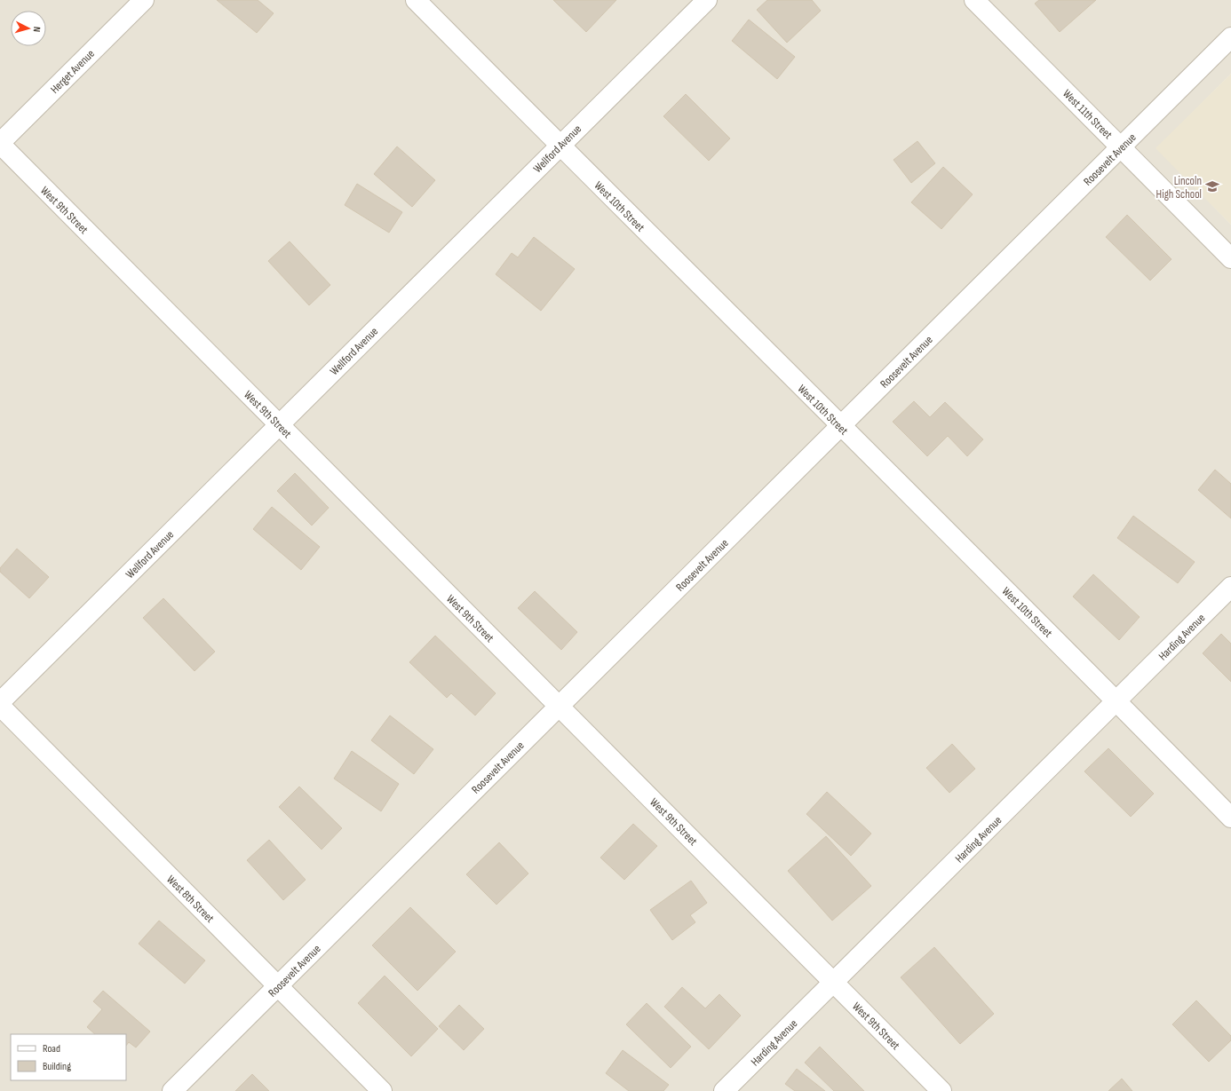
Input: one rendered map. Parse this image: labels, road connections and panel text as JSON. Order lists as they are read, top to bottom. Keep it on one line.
{"streets":{"street":["Herget Avenue","West 11th Street","Wellford Avenue","Roosevelt Avenue","West 10th Street","West 9th Street","Harding Avenue","West 8th Street"]},"crossings":[["Herget Avenue","West 9th Street"],["West 11th Street","Roosevelt Avenue"],["Wellford Avenue","West 10th Street"],["Wellford Avenue","West 9th Street"],["Roosevelt Avenue","West 10th Street"],["Roosevelt Avenue","West 9th Street"],["Roosevelt Avenue","West 8th Street"],["West 10th Street","Harding Avenue"],["West 9th Street","Harding Avenue"]],"places":{"school or university":["Lincoln High School"]},"legend":["Road","Building"],"north":"right"}
